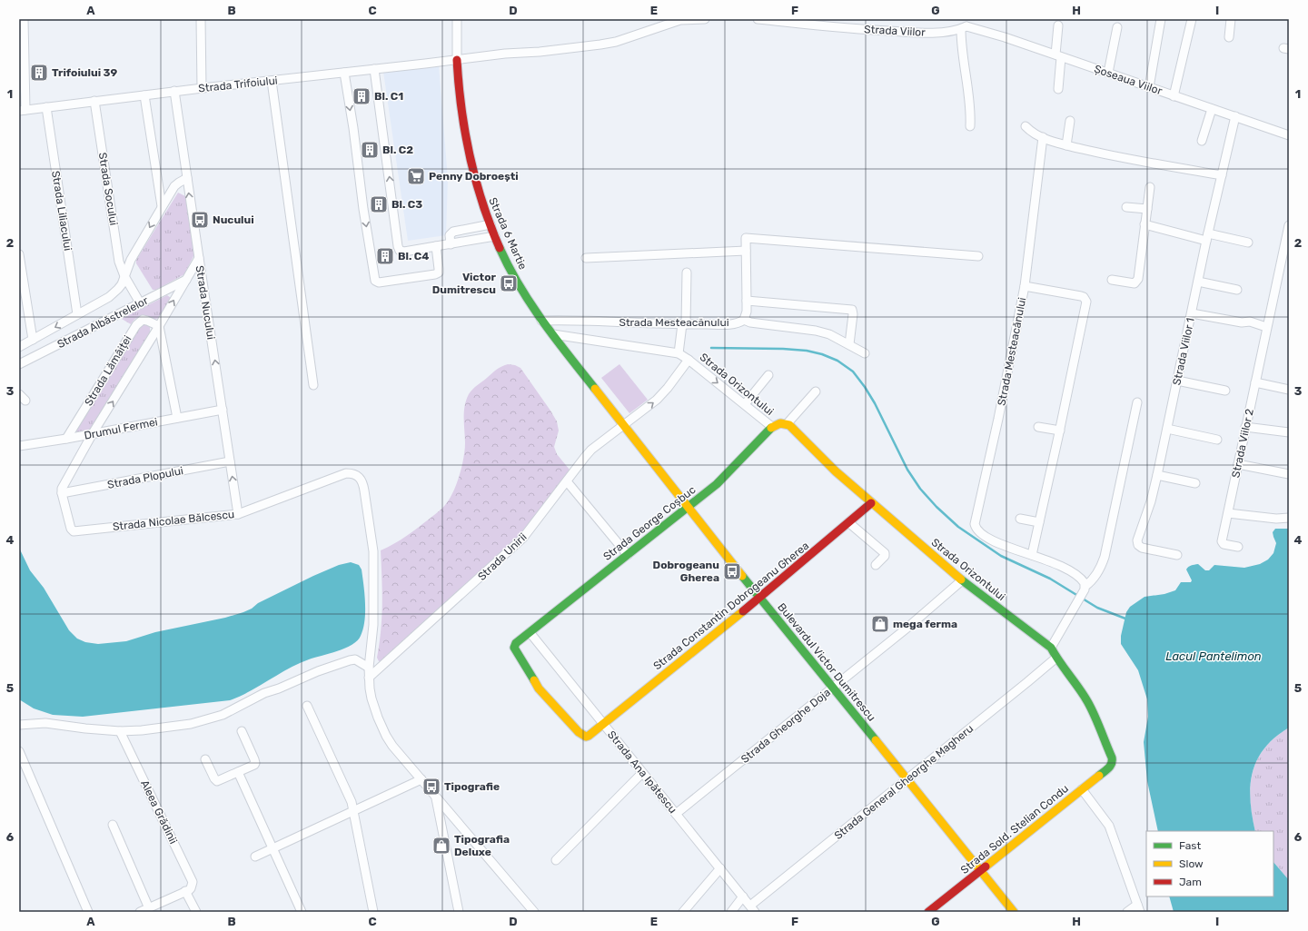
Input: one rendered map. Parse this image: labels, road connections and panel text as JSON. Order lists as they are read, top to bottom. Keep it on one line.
{"streets":{"street":["Strada Viilor","Șoseaua Viilor","Strada Trifoiului","Strada Socului","Strada Liliacului","Strada 6 Martie","Strada Nucului","Strada Albăstrelelor","Strada Mesteacănului","Strada Viilor 1","Strada Lămâiței","Strada Orizontului","Drumul Fermei","Strada Viilor 2","Strada Plopului","Strada Nicolae Bălcescu","Strada George Coșbuc","Strada Unirii","Strada Constantin Dobrogeanu Gherea","Bulevardul Victor Dumitrescu","Strada Gheorghe Doja","Strada Ana Ipătescu","Strada General Gheorghe Magheru","Aleea Grădinii","Strada Sold. Stelian Condu"]},"crossings":[["Strada Viilor","Șoseaua Viilor"],["Șoseaua Viilor","Strada Viilor 1"],["Strada Trifoiului","Strada Socului"],["Strada Trifoiului","Strada Liliacului"],["Strada Trifoiului","Strada 6 Martie"],["Strada Trifoiului","Strada Nucului"],["Strada Socului","Strada Albăstrelelor"],["Strada Liliacului","Strada Albăstrelelor"],["Strada 6 Martie","Strada Mesteacănului"],["Strada 6 Martie","Strada Unirii"],["Strada 6 Martie","Bulevardul Victor Dumitrescu"],["Strada Nucului","Strada Albăstrelelor"],["Strada Nucului","Strada Lămâiței"],["Strada Nucului","Drumul Fermei"],["Strada Nucului","Strada Plopului"],["Strada Nucului","Strada Nicolae Bălcescu"],["Strada Albăstrelelor","Strada Lămâiței"],["Strada Lămâiței","Drumul Fermei"],["Strada Orizontului","Strada George Coșbuc"],["Strada Orizontului","Strada Unirii"],["Strada Orizontului","Strada Constantin Dobrogeanu Gherea"],["Strada Orizontului","Strada Gheorghe Doja"],["Strada Orizontului","Strada General Gheorghe Magheru"],["Strada Orizontului","Strada Sold. Stelian Condu"],["Strada Plopului","Strada Nicolae Bălcescu"],["Strada Nicolae Bălcescu","Strada Unirii"],["Strada George Coșbuc","Strada Constantin Dobrogeanu Gherea"],["Strada George Coșbuc","Bulevardul Victor Dumitrescu"],["Strada George Coșbuc","Strada Ana Ipătescu"],["Strada Unirii","Bulevardul Victor Dumitrescu"],["Strada Constantin Dobrogeanu Gherea","Bulevardul Victor Dumitrescu"],["Strada Constantin Dobrogeanu Gherea","Strada Ana Ipătescu"],["Bulevardul Victor Dumitrescu","Strada Gheorghe Doja"],["Bulevardul Victor Dumitrescu","Strada General Gheorghe Magheru"],["Bulevardul Victor Dumitrescu","Strada Sold. Stelian Condu"],["Strada Gheorghe Doja","Strada Ana Ipătescu"],["Strada Ana Ipătescu","Strada General Gheorghe Magheru"]],"water":["Lacul Pantelimon"],"places":{"building":["Trifoiului 39","Bl. C1","Bl. C2","Bl. C3","Bl. C4"],"supermarket":["Penny Dobroești"],"bus stop":["Nucului","Victor Dumitrescu","Dobrogeanu Gherea","Tipografie"],"shop":["mega ferma","Tipografia Deluxe"]},"legend":["Fast","Slow","Jam"],"grid":{"columns":["A","B","C","D","E","F","G","H","I"],"rows":["1","2","3","4","5","6"]}}
